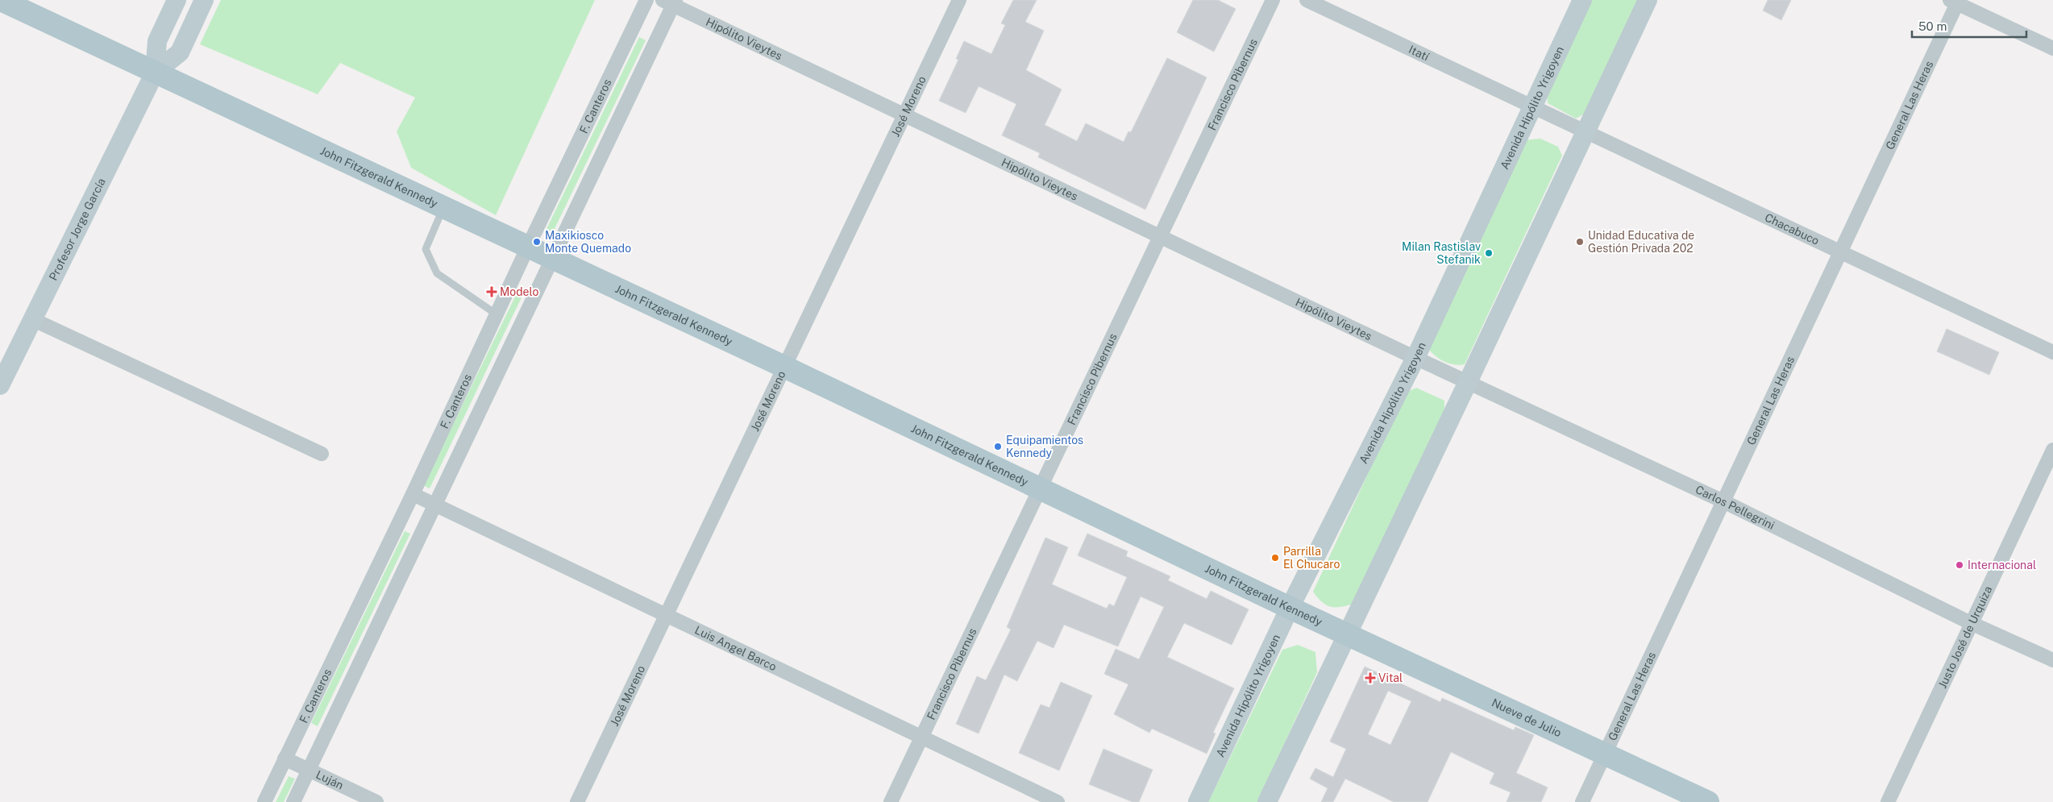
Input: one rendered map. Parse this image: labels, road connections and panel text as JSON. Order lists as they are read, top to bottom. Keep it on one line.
{"streets":{"main road":["Avenida Hipólito Yrigoyen","John Fitzgerald Kennedy","Profesor Jorge García","Nueve de Julio"],"street":["Hipólito Vieytes","Itatí","Francisco Pibernus","General Las Heras","F. Canteros","José Moreno","Chacabuco","Carlos Pellegrini","Justo José de Urquiza","Luis Angel Barco","Luján"]},"crossings":[["Hipólito Vieytes","Francisco Pibernus"],["Hipólito Vieytes","José Moreno"],["Hipólito Vieytes","Avenida Hipólito Yrigoyen"],["Hipólito Vieytes","Carlos Pellegrini"],["Itatí","Avenida Hipólito Yrigoyen"],["Itatí","Chacabuco"],["Francisco Pibernus","John Fitzgerald Kennedy"],["Francisco Pibernus","Luis Angel Barco"],["General Las Heras","Chacabuco"],["General Las Heras","Carlos Pellegrini"],["General Las Heras","Nueve de Julio"],["F. Canteros","John Fitzgerald Kennedy"],["F. Canteros","Luis Angel Barco"],["F. Canteros","Luján"],["José Moreno","John Fitzgerald Kennedy"],["José Moreno","Luis Angel Barco"],["Avenida Hipólito Yrigoyen","John Fitzgerald Kennedy"],["Avenida Hipólito Yrigoyen","Chacabuco"],["Avenida Hipólito Yrigoyen","Carlos Pellegrini"],["John Fitzgerald Kennedy","Profesor Jorge García"],["John Fitzgerald Kennedy","Nueve de Julio"],["Carlos Pellegrini","Justo José de Urquiza"]],"places":{"other":["Maxikiosco Monte Quemado","Unidad Educativa de Gestión Privada 202","Milan Rastislav Stefanik","Equipamientos Kennedy","Parrilla El Chucaro","Internacional"],"health":["Modelo","Vital"]},"scale_bar":"50 m"}
